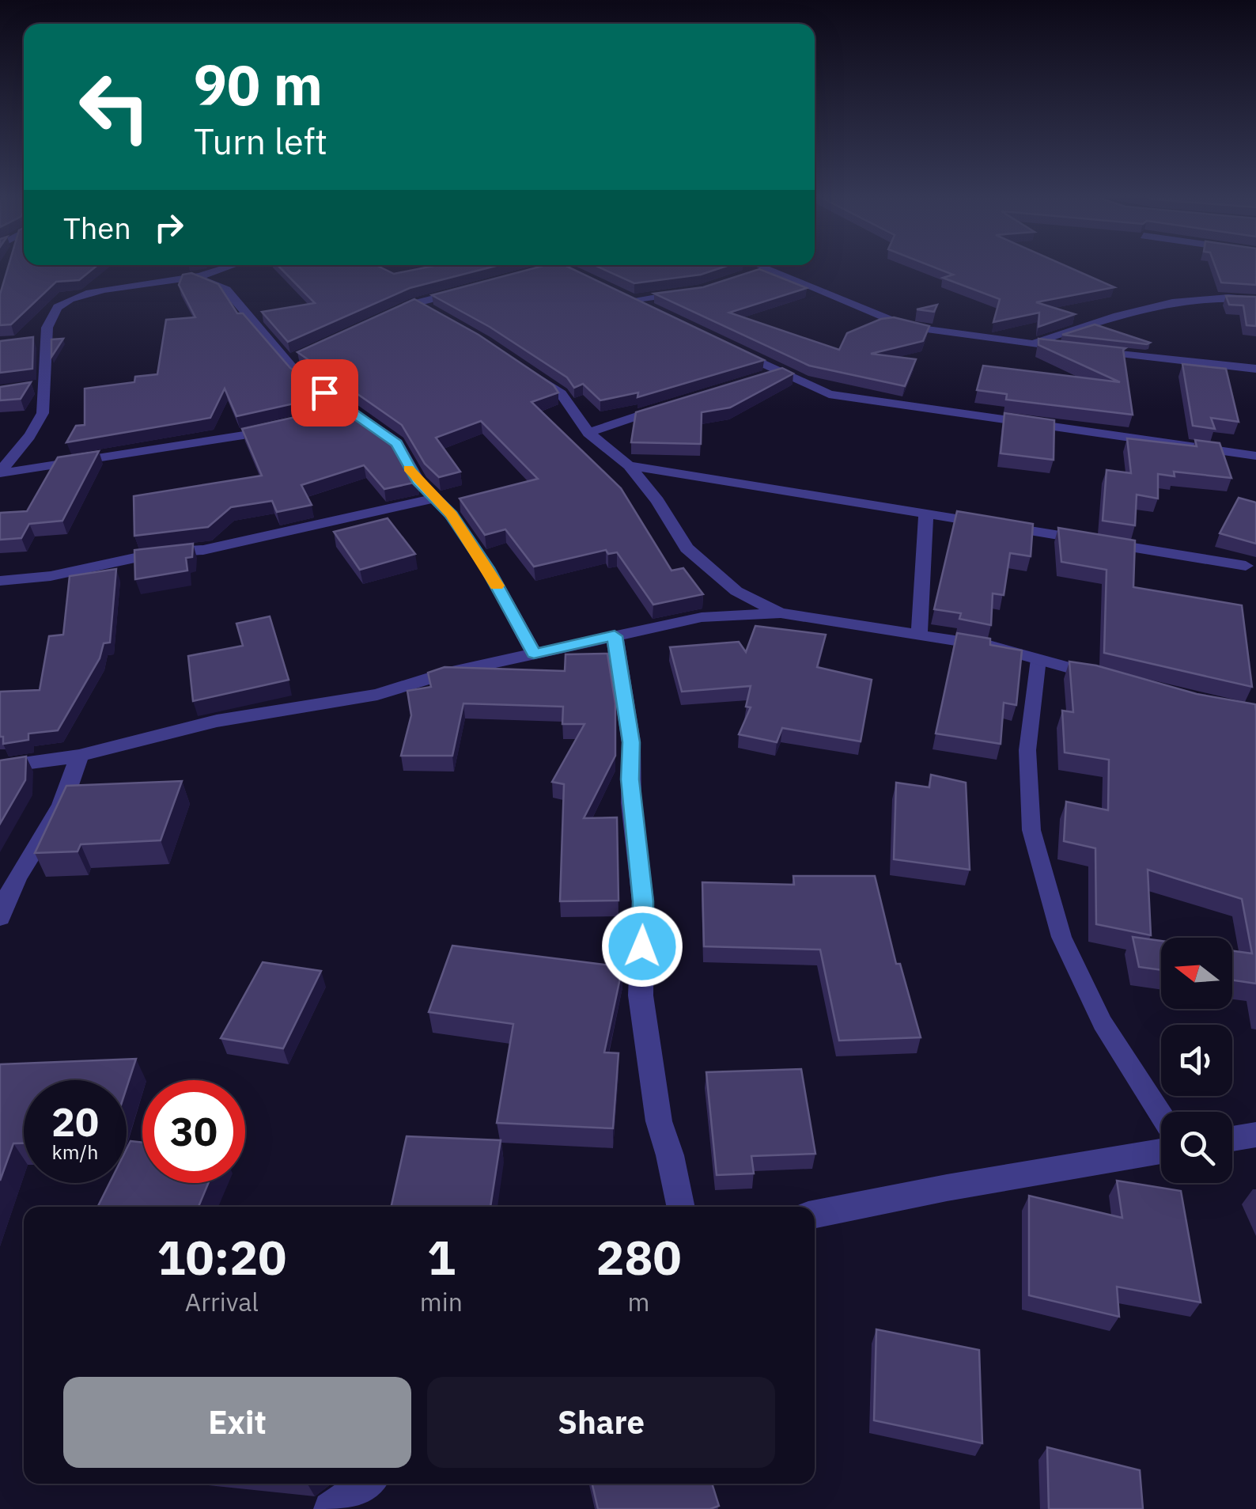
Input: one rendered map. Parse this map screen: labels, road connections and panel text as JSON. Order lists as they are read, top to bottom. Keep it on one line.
{"north":"left","page":{"turn":["90 m","Turn left"],"then":"Then","speed":"20 km/h","limit":"30","eta":["10:20","Arrival","1","min","280","m"],"buttons":["Exit","Share"]}}
